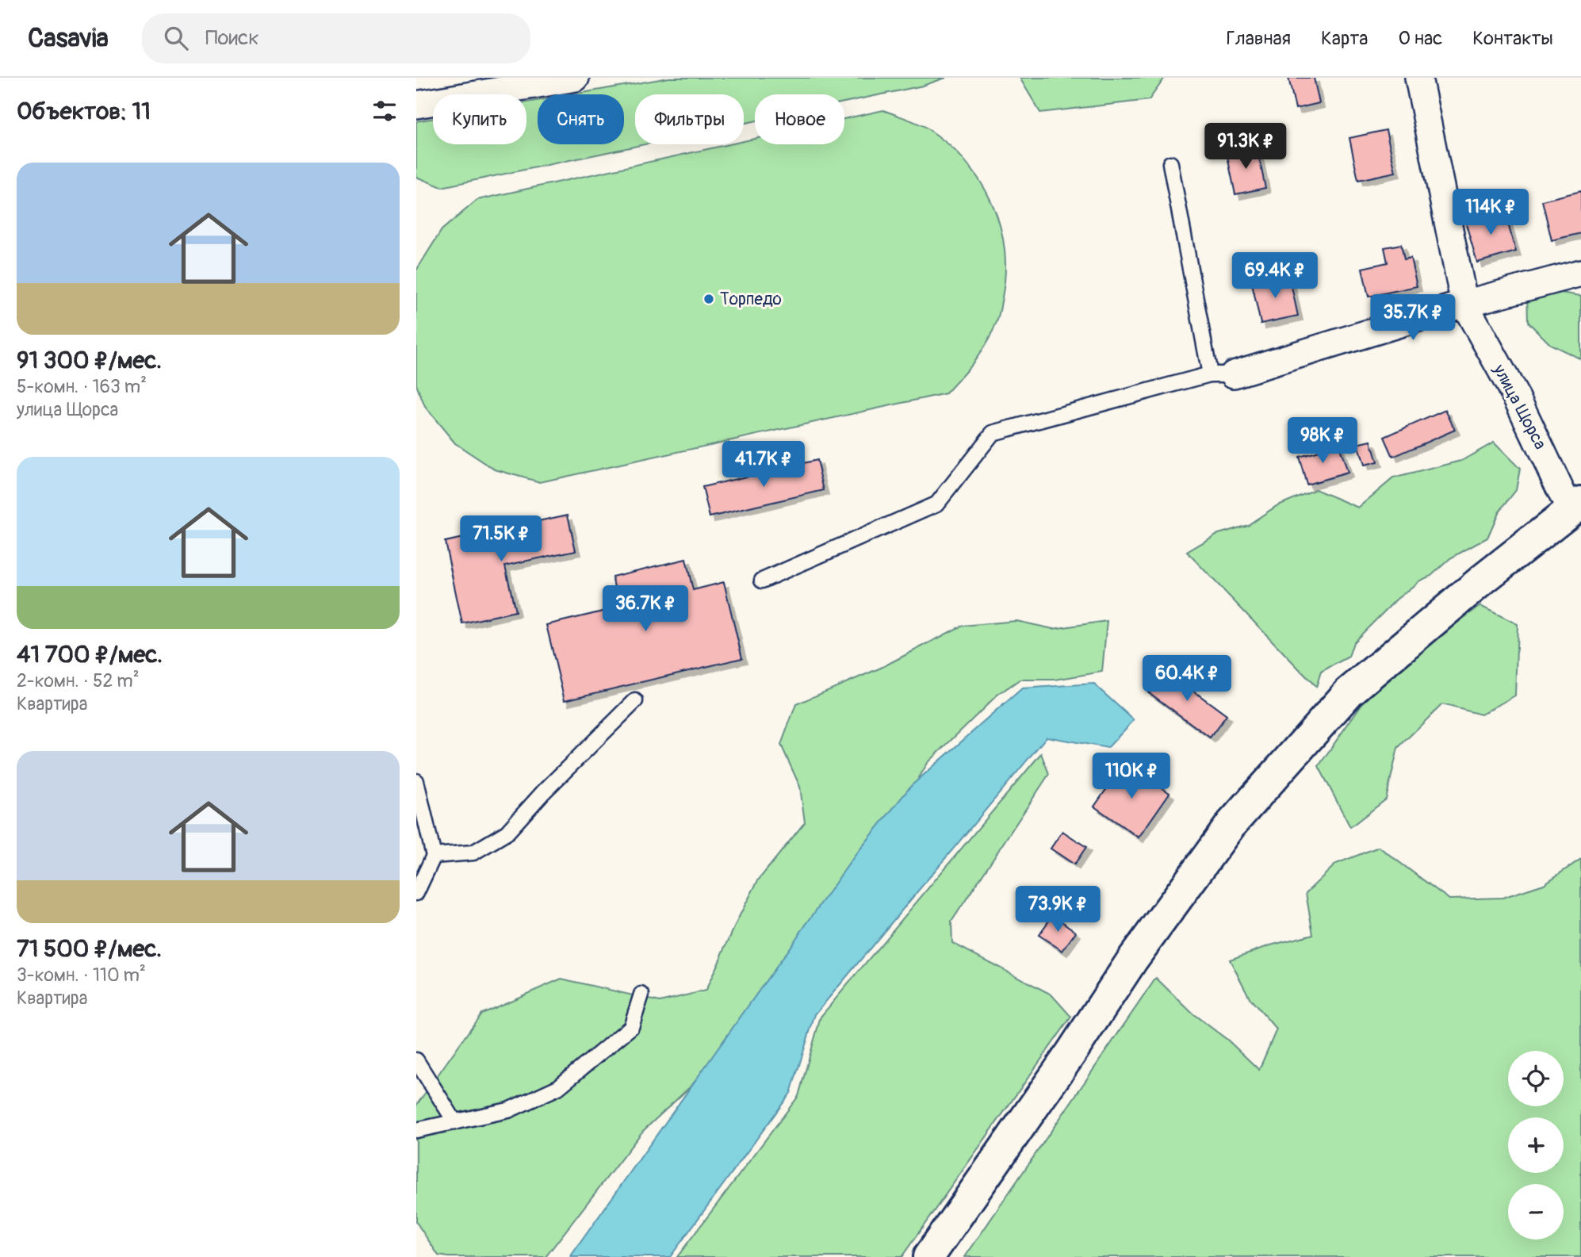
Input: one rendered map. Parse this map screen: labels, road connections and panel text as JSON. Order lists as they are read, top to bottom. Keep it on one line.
{"streets":{"street":["улица Щорса"]},"places":["Торпедо"],"page":{"header":"Casavia","search":"Поиск","nav":["Главная","Карта","О нас","Контакты"],"heading":"Объектов: 11","chip":["Купить","Снять","Фильтры","Новое"],"price":["91.3K ₽","114K ₽","69.4K ₽","35.7K ₽","98K ₽","41.7K ₽","71.5K ₽","36.7K ₽","60.4K ₽","110K ₽","73.9K ₽"],"list":[{"name":"91 300 ₽/мес.","note":"5-комн. · 163 m² · улица Щорса"},{"name":"41 700 ₽/мес.","note":"2-комн. · 52 m² · Квартира"},{"name":"71 500 ₽/мес.","note":"3-комн. · 110 m² · Квартира"}],"map_buttons":["+","−"]}}
